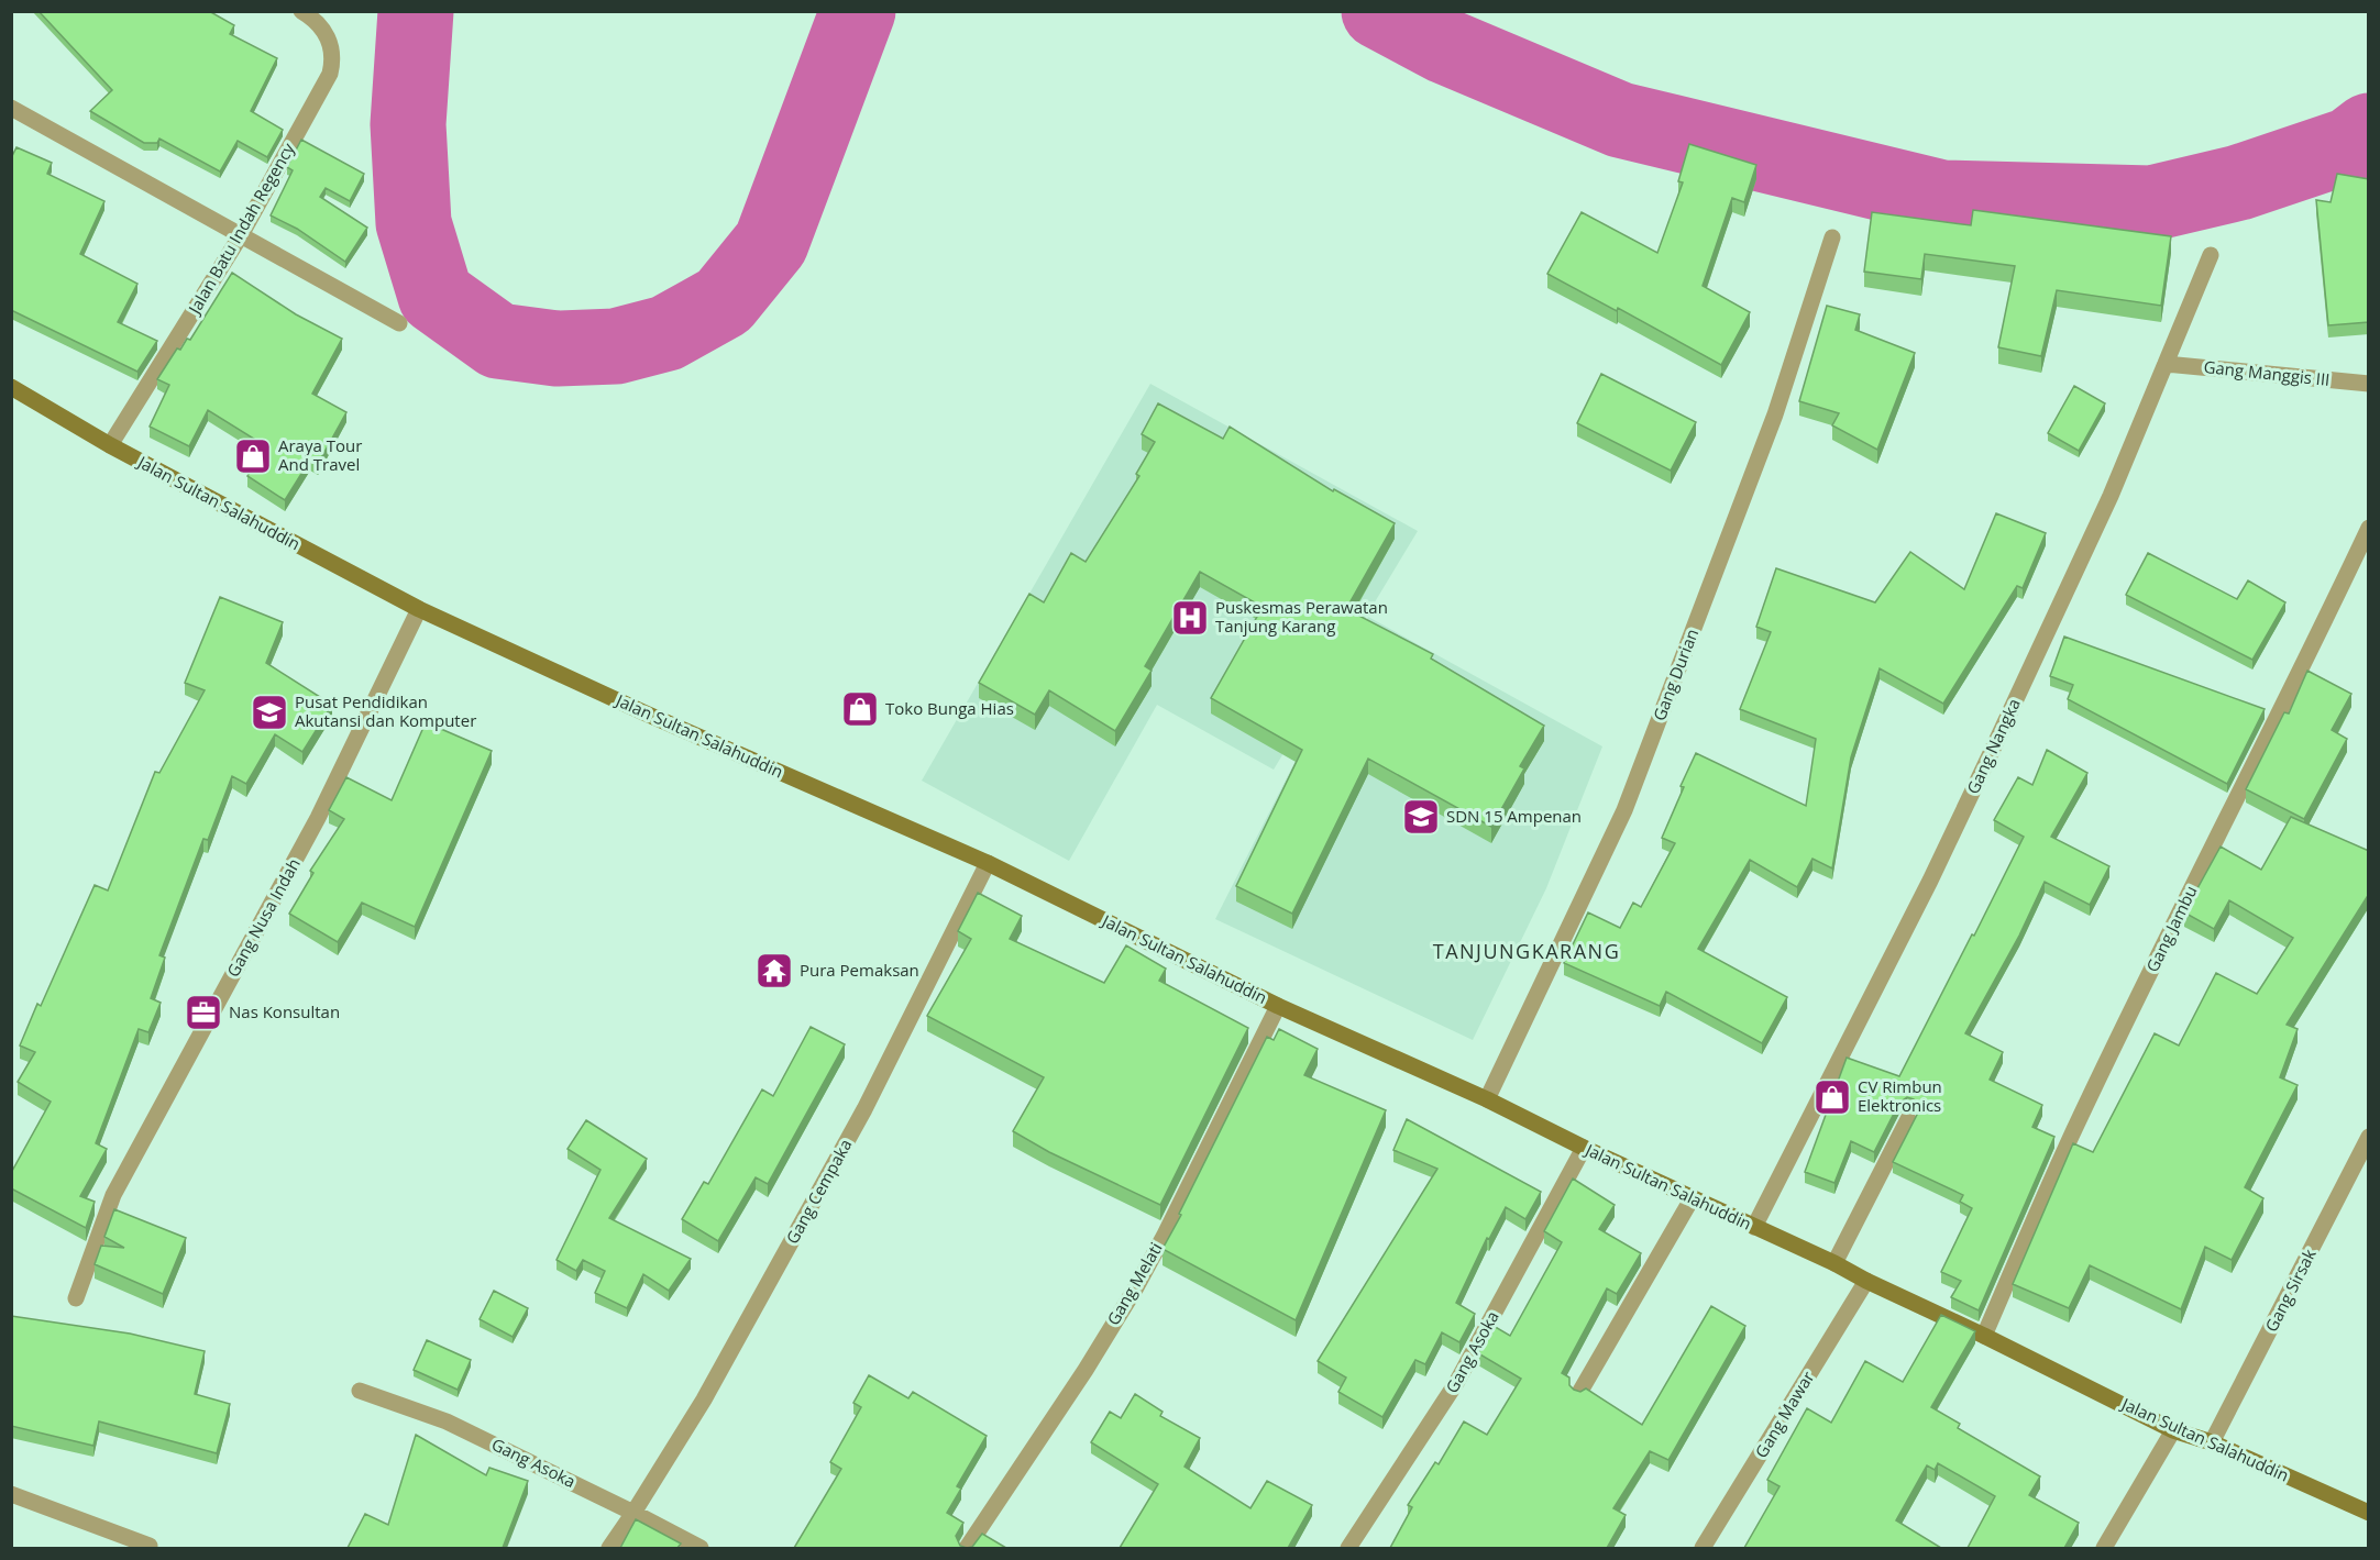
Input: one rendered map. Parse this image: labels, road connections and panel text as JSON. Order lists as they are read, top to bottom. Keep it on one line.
{"streets":{"main road":["Jalan Sultan Salahuddin"],"street":["Jalan Batu Indah Regency","Gang Manggis III","Gang Durian","Gang Nangka","Gang Nusa Indah","Gang Jambu","Gang Cempaka","Gang Melati","Gang Sirsak","Gang Asoka","Gang Mawar"]},"crossings":[["Jalan Batu Indah Regency","Jalan Sultan Salahuddin"],["Gang Manggis III","Gang Nangka"],["Jalan Sultan Salahuddin","Gang Durian"],["Jalan Sultan Salahuddin","Gang Nangka"],["Jalan Sultan Salahuddin","Gang Nusa Indah"],["Jalan Sultan Salahuddin","Gang Jambu"],["Jalan Sultan Salahuddin","Gang Cempaka"],["Jalan Sultan Salahuddin","Gang Melati"],["Jalan Sultan Salahuddin","Gang Sirsak"],["Jalan Sultan Salahuddin","Gang Asoka"],["Jalan Sultan Salahuddin","Gang Mawar"],["Gang Cempaka","Gang Asoka"]],"districts":["TANJUNGKARANG"],"places":{"shop":["Araya Tour And Travel","Toko Bunga Hias","CV Rimbun Elektronics"],"hospital":["Puskesmas Perawatan Tanjung Karang"],"school or university":["Pusat Pendidikan Akutansi dan Komputer","SDN 15 Ampenan"],"temple":["Pura Pemaksan"],"office":["Nas Konsultan"]}}
